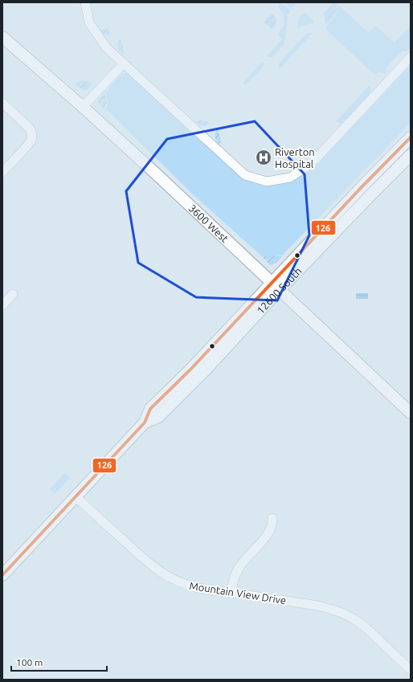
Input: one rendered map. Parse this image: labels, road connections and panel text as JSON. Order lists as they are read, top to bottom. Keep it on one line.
{"streets":{"main road":["3600 West","12600 South"],"street":["Mountain View Drive"]},"crossings":[["3600 West","12600 South"],["12600 South","Mountain View Drive"]],"places":{"hospital":["Riverton Hospital"]},"lines":["transit line 126"],"scale_bar":"100 m"}
